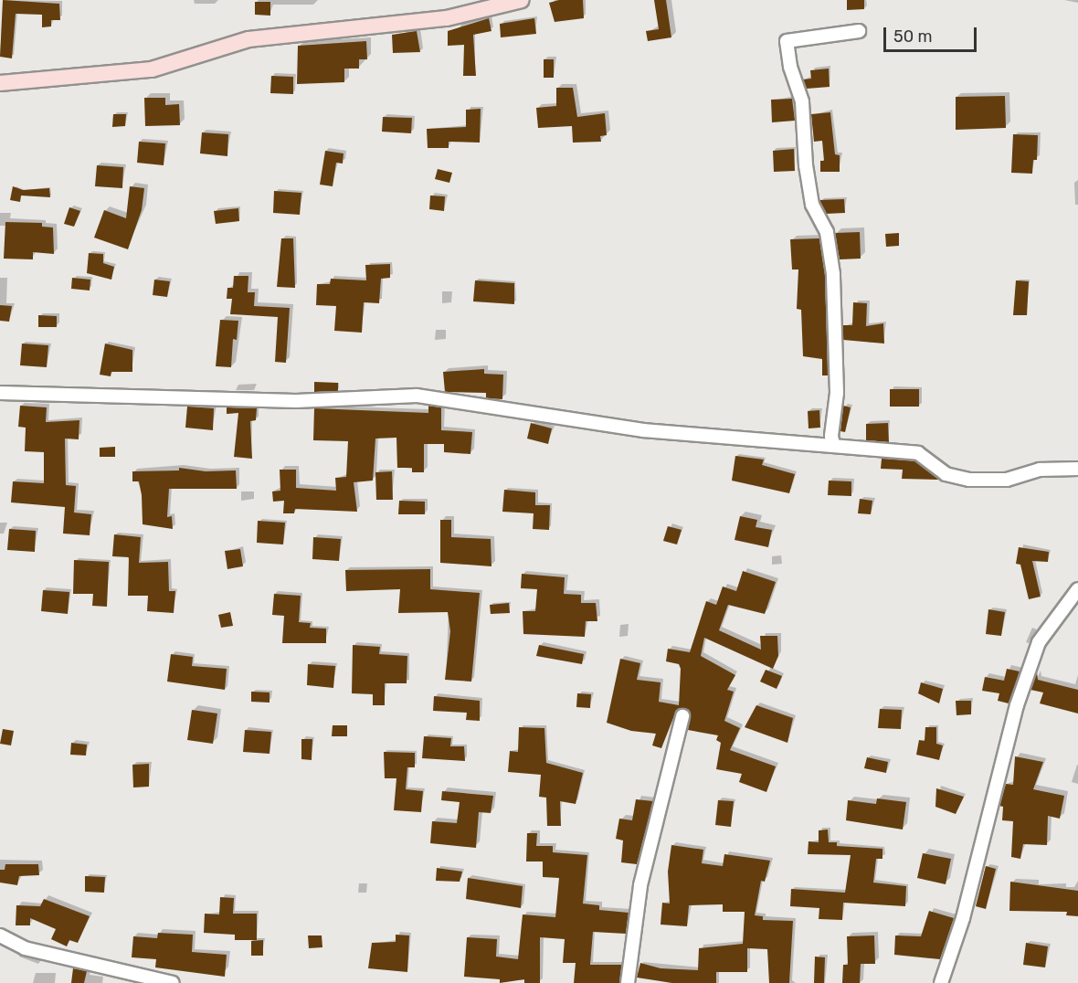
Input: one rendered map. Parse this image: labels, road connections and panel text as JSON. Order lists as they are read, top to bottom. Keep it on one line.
{"scale_bar":"50 m"}
